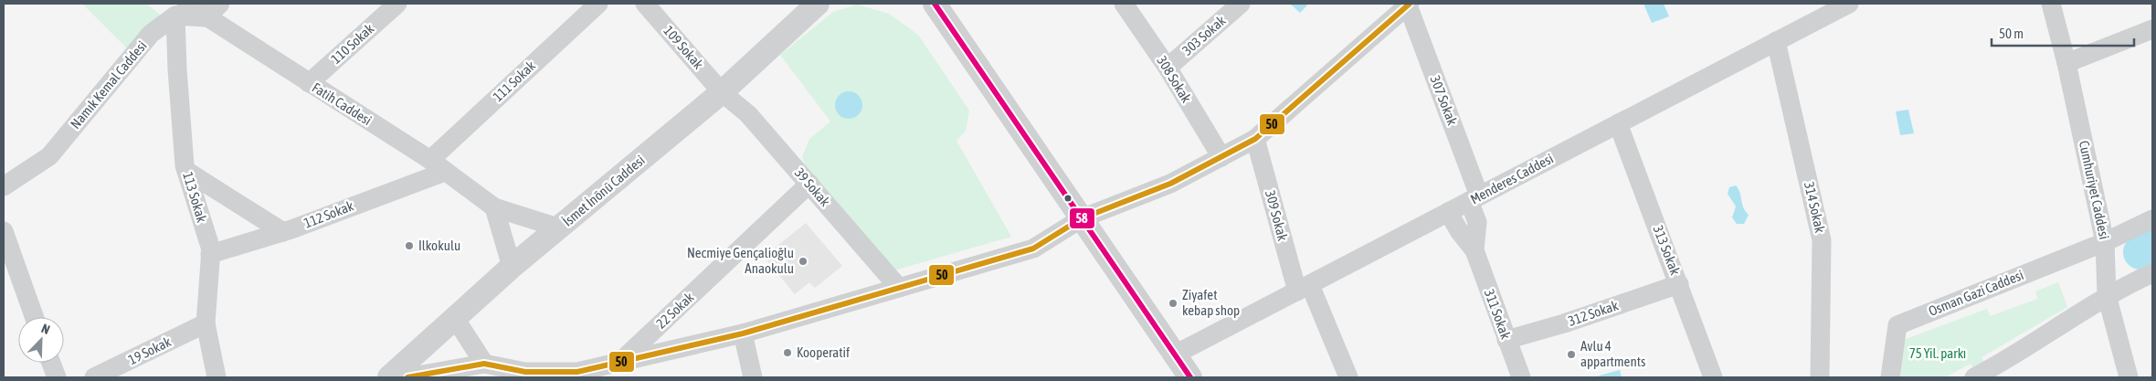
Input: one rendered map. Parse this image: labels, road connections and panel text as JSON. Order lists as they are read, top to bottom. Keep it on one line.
{"streets":{"street":["303 Sokak","110 Sokak","109 Sokak","308 Sokak","111 Sokak","Namık Kemal Caddesi","307 Sokak","Fatih Caddesi","Menderes Caddesi","39 Sokak","Cumhuriyet Caddesi","İsmet İnönü Caddesi","113 Sokak","314 Sokak","112 Sokak","309 Sokak","313 Sokak","Osman Gazi Caddesi","22 Sokak","312 Sokak","311 Sokak","19 Sokak"]},"crossings":[["303 Sokak","308 Sokak"],["110 Sokak","Fatih Caddesi"],["109 Sokak","39 Sokak"],["109 Sokak","İsmet İnönü Caddesi"],["111 Sokak","Fatih Caddesi"],["Namık Kemal Caddesi","Fatih Caddesi"],["Namık Kemal Caddesi","113 Sokak"],["307 Sokak","Menderes Caddesi"],["307 Sokak","311 Sokak"],["Fatih Caddesi","İsmet İnönü Caddesi"],["Fatih Caddesi","113 Sokak"],["Fatih Caddesi","112 Sokak"],["Menderes Caddesi","314 Sokak"],["Menderes Caddesi","309 Sokak"],["Menderes Caddesi","313 Sokak"],["39 Sokak","İsmet İnönü Caddesi"],["39 Sokak","22 Sokak"],["Cumhuriyet Caddesi","Osman Gazi Caddesi"],["113 Sokak","112 Sokak"],["113 Sokak","19 Sokak"],["313 Sokak","312 Sokak"],["312 Sokak","311 Sokak"]],"parks":["75 Yil. parkı"],"places":["Ilkokulu","Necmiye Gençalioğlu Anaokulu","Ziyafet kebap shop","Kooperatif","Avlu 4 appartments"],"lines":["transit line 58","transit line 50"],"scale_bar":"50 m","north":"top right"}
